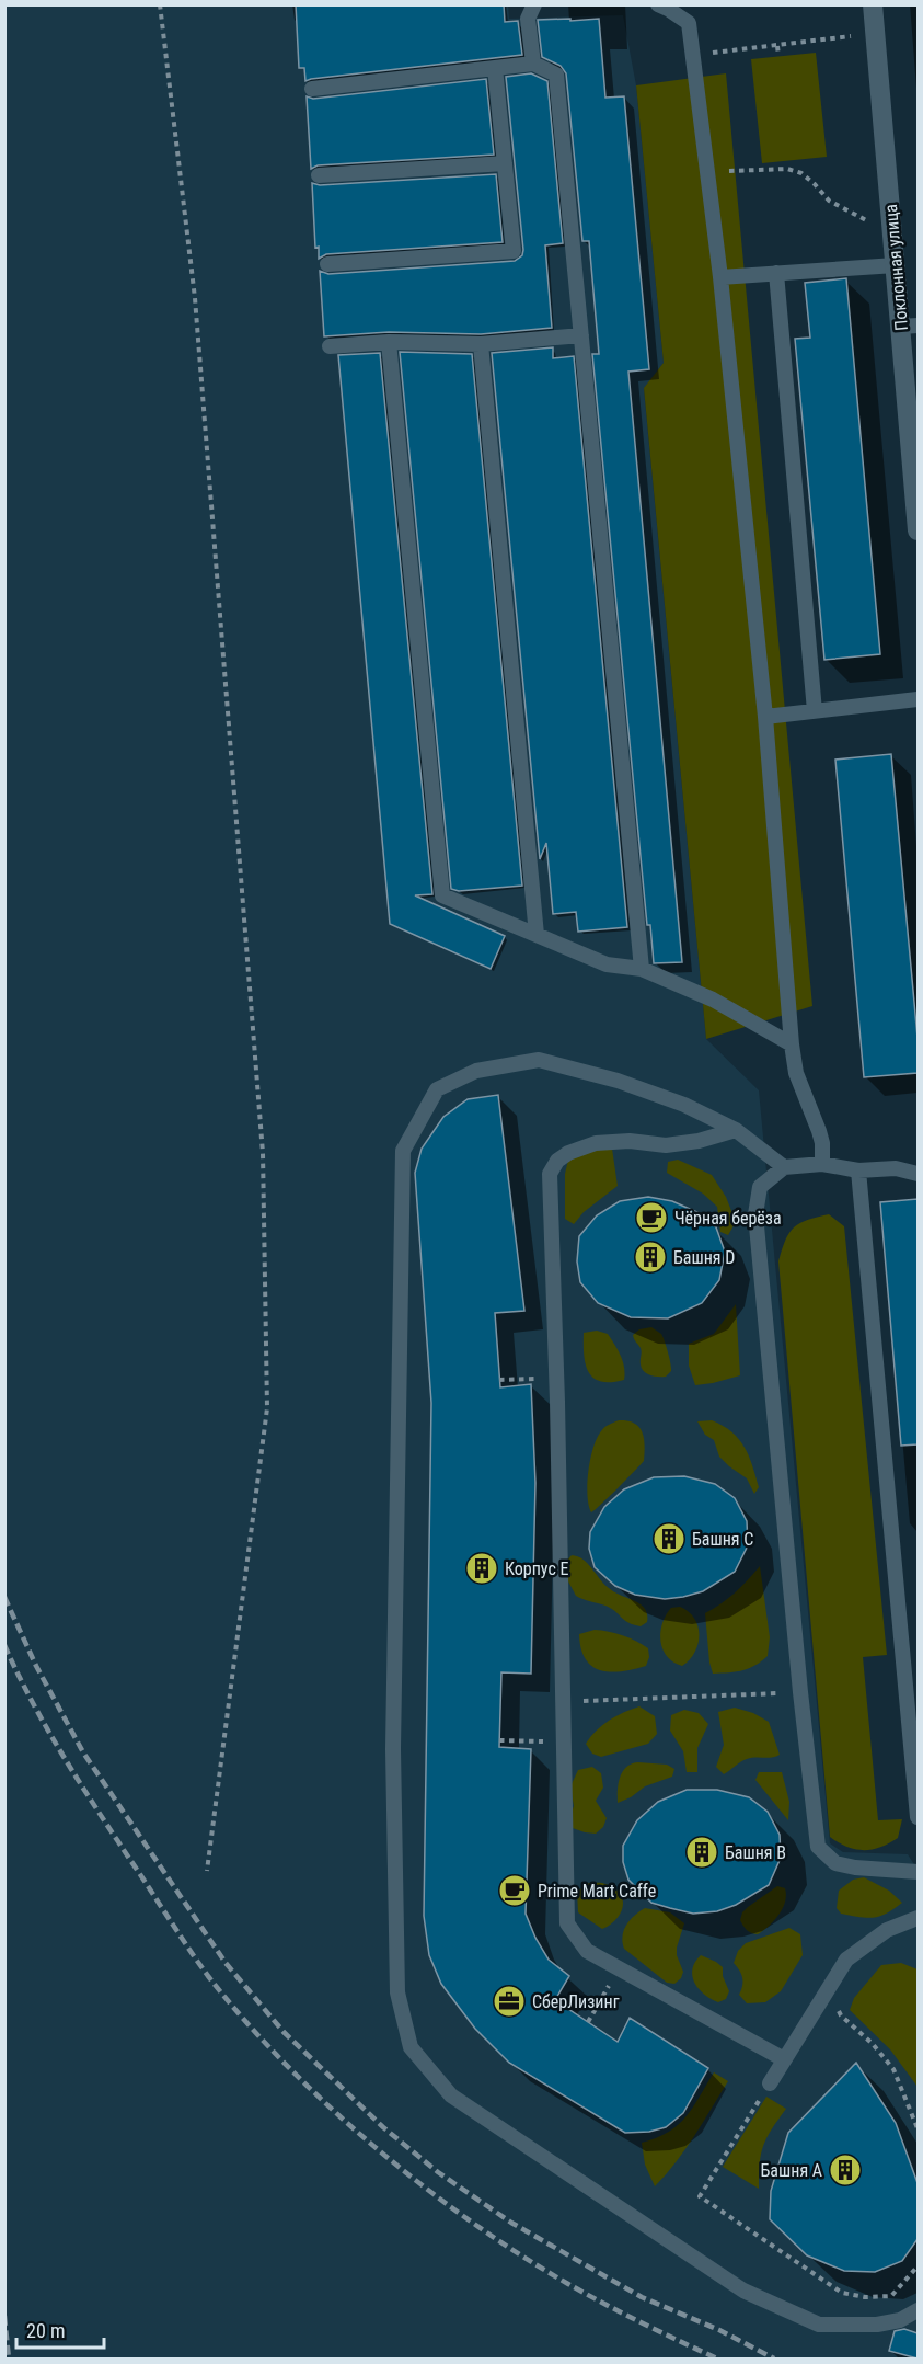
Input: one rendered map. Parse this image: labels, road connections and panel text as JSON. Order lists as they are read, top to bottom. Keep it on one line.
{"streets":{"street":["Поклонная улица"]},"places":{"cafe":["Чёрная берёза","Prime Mart Caffe"],"building":["Башня D","Башня C","Корпус E","Башня B","Башня А"],"office":["СберЛизинг"]},"scale_bar":"20 m"}
